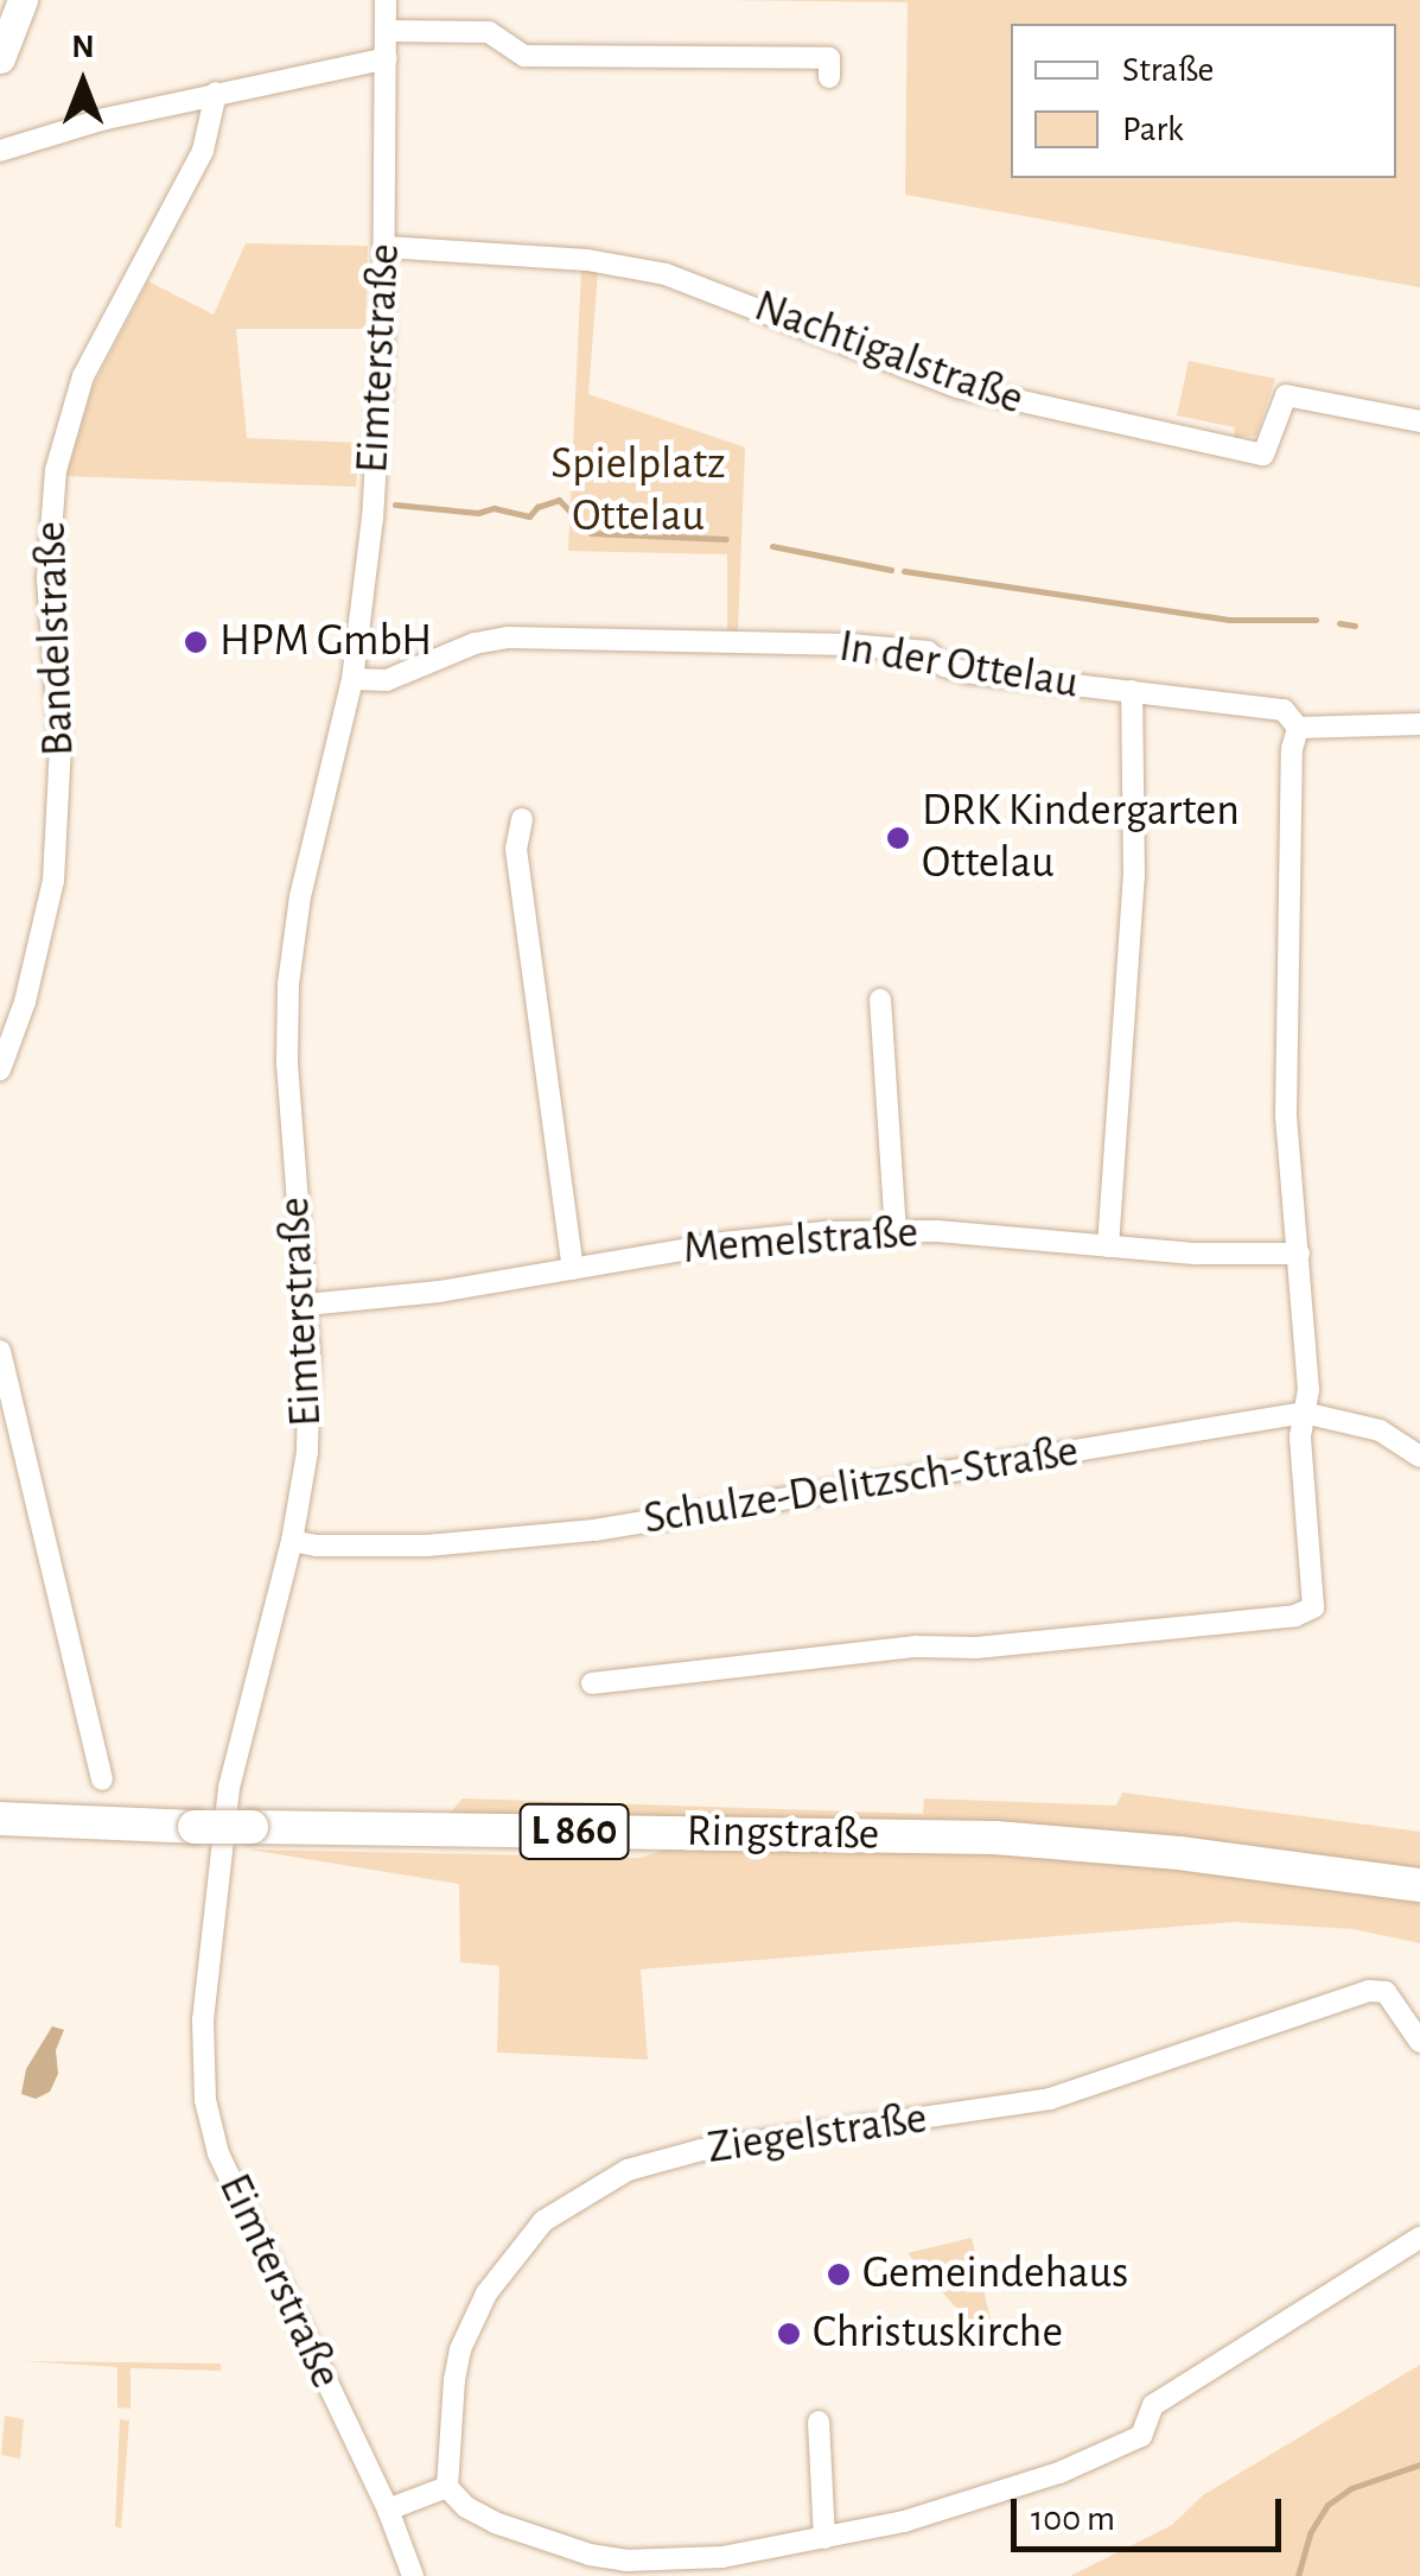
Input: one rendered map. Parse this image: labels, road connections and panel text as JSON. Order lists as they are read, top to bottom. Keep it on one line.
{"streets":{"main road":["L 860","Ringstraße"],"street":["Nachtigalstraße","Eimterstraße","Bandelstraße","In der Ottelau","Memelstraße","Schulze-Delitzsch-Straße","Ziegelstraße"]},"crossings":[["Nachtigalstraße","Eimterstraße"],["Eimterstraße","In der Ottelau"],["Eimterstraße","Memelstraße"],["Eimterstraße","Schulze-Delitzsch-Straße"]],"parks":["Spielplatz Ottelau"],"places":["HPM GmbH","DRK Kindergarten Ottelau","Gemeindehaus","Christuskirche"],"legend":["Straße","Park"],"scale_bar":"100 m","north":"top"}
